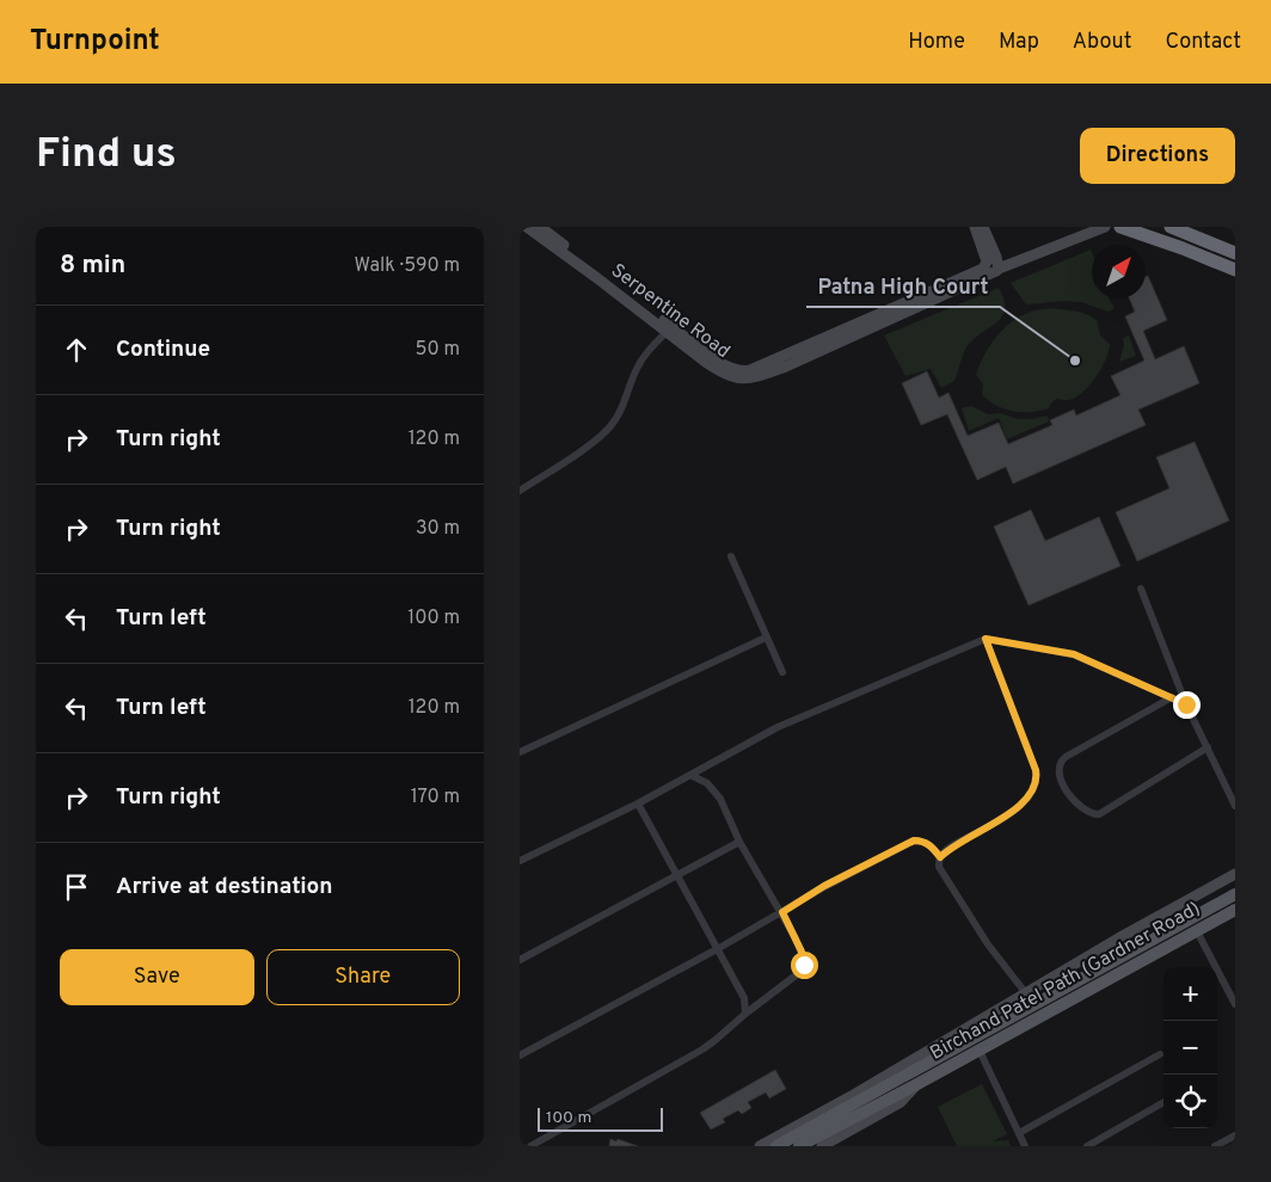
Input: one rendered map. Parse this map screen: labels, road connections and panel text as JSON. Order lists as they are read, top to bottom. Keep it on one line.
{"streets":{"main road":["Birchand Patel Path (Gardner Road)"],"street":["Serpentine Road"]},"places":["Patna High Court"],"scale_bar":"100 m","north":"top right","page":{"header":"Turnpoint","nav":["Home","Map","About","Contact"],"buttons":["Directions",["Save","Share"]],"title":"Find us","heading":["8 min","Walk · 590 m"],"list":[["Continue","50 m"],["Turn right","120 m"],["Turn right","30 m"],["Turn left","100 m"],["Turn left","120 m"],["Turn right","170 m"],"Arrive at destination"],"map_buttons":["+","−"],"scale":"100 m"}}
